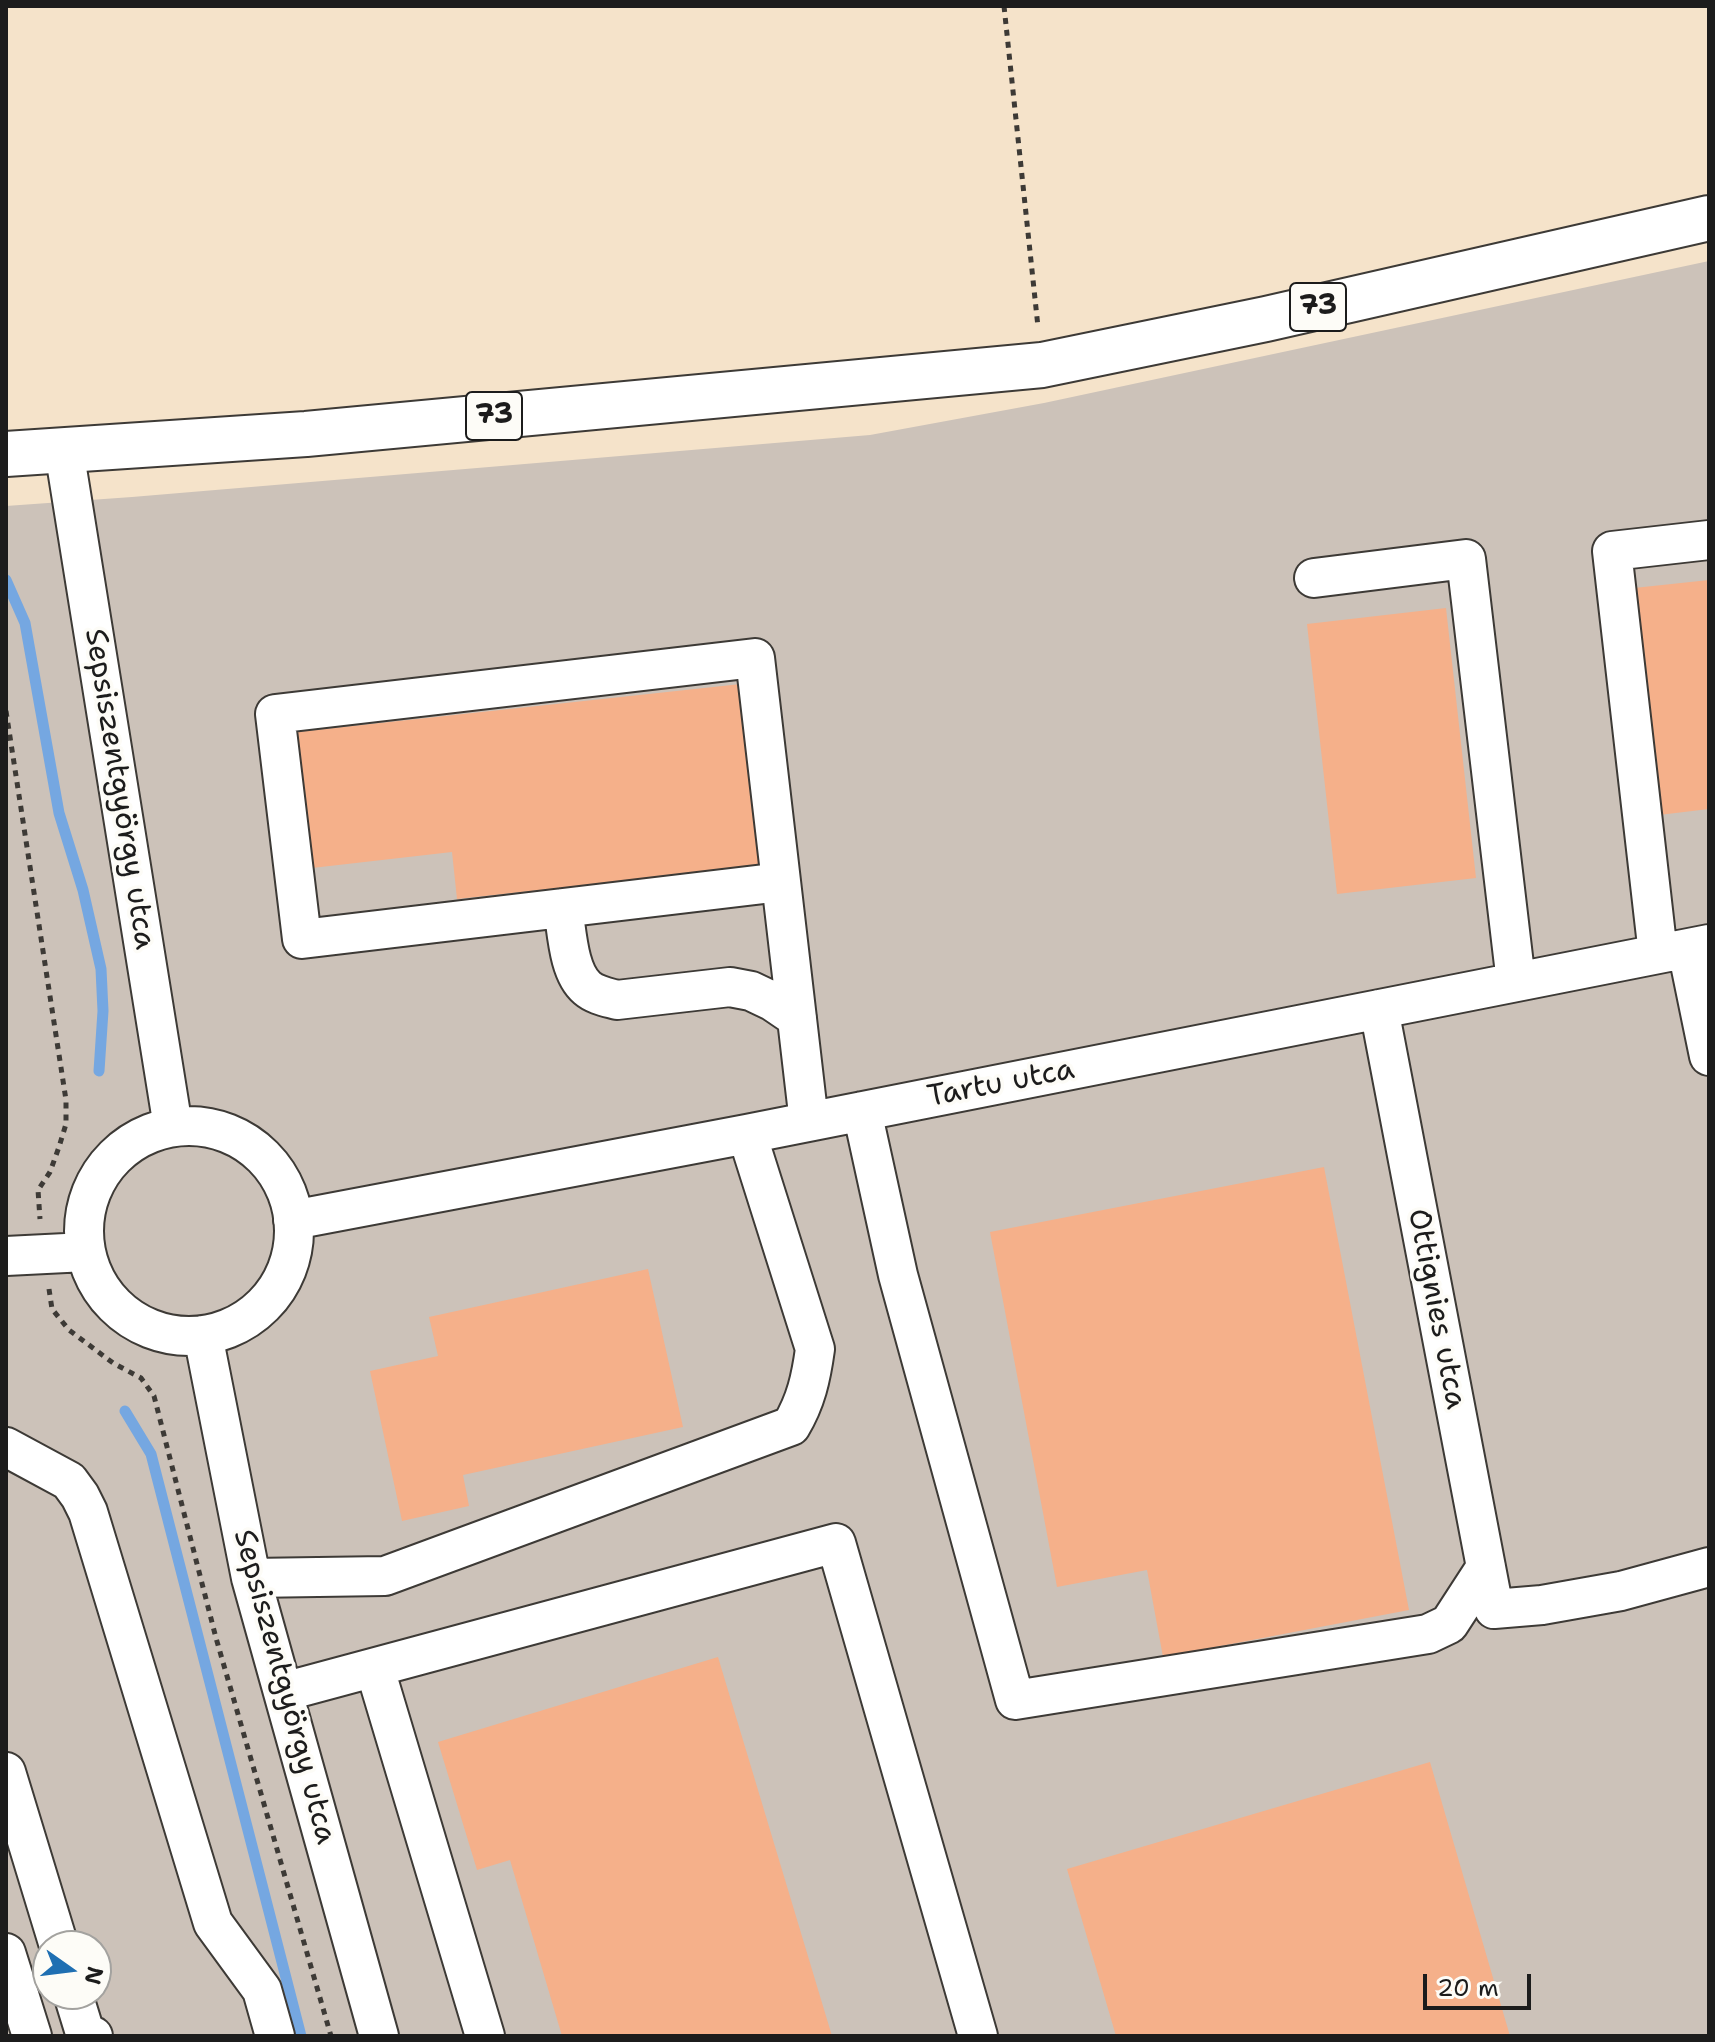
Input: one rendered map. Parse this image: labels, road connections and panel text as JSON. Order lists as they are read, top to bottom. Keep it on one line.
{"streets":{"main road":["73"],"street":["Sepsiszentgyörgy utca","Tartu utca","Ottignies utca"]},"crossings":[["73","Sepsiszentgyörgy utca"],["Sepsiszentgyörgy utca","Tartu utca"],["Tartu utca","Ottignies utca"]],"scale_bar":"20 m","north":"right"}
